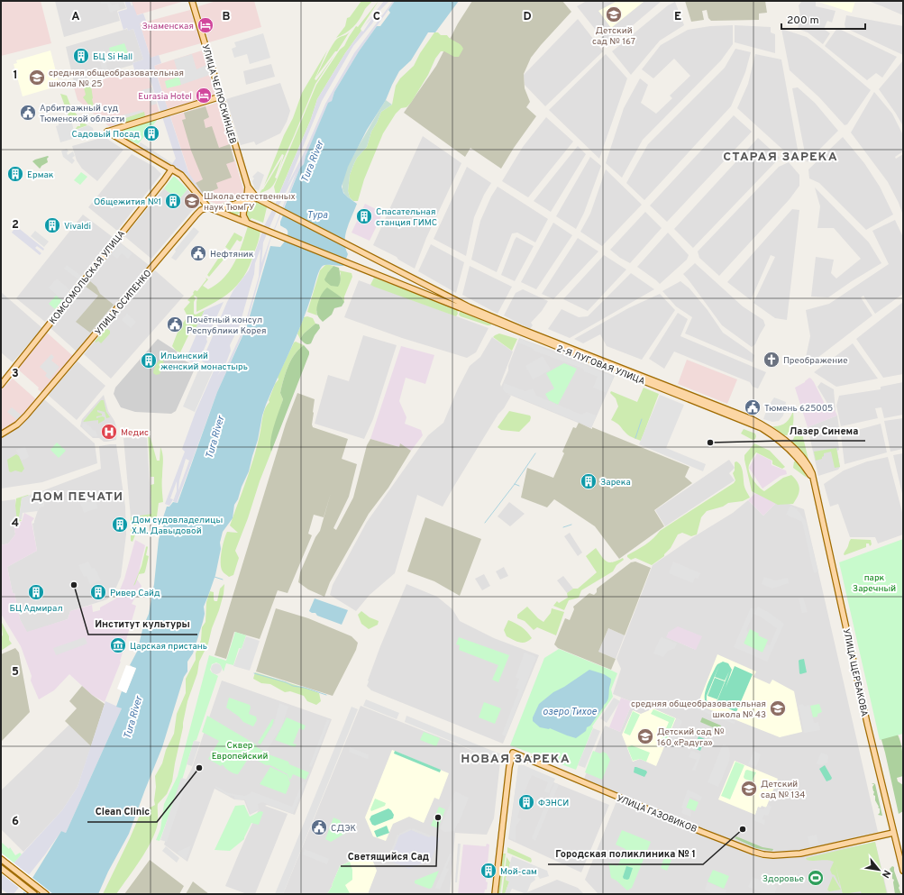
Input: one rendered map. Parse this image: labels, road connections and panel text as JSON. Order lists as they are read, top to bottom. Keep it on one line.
{"streets":{"main road":["УЛИЦА ЧЕЛЮСКИНЦЕВ","КОМСОМОЛЬСКАЯ УЛИЦА","УЛИЦА ОСИПЕНКО","2-Я ЛУГОВАЯ УЛИЦА","УЛИЦА ЩЕРБАКОВА","УЛИЦА ГАЗОВИКОВ"]},"crossings":[["УЛИЦА ОСИПЕНКО","2-Я ЛУГОВАЯ УЛИЦА"],["2-Я ЛУГОВАЯ УЛИЦА","УЛИЦА ЩЕРБАКОВА"],["УЛИЦА ЩЕРБАКОВА","УЛИЦА ГАЗОВИКОВ"]],"districts":["СТАРАЯ ЗАРЕКА","ДОМ ПЕЧАТИ","НОВАЯ ЗАРЕКА"],"water":["Tura River","Тура","озеро Тихое"],"parks":["парк Заречный","Сквер Европейский"],"places":{"school or university":["Детский сад № 167","средняя общеобразовательная школа № 25","Школа естественных наук ТюмГУ","средняя общеобразовательная школа № 43","Детский сад № 160 «Радуга»","Детский сад № 134"],"hotel":["Знаменская","Еurasia Hotel"],"building":["БЦ Si Hall","Садовый Посад","Ермак","Общежития №1","Спасательная станция ГИМС","Vivaldi","Ильинский женский монастырь","Зарека","Дом судовладелицы Х.М. Давыдовой","БЦ Адмирал","Ривер Сайд","ФЭНСИ","Мой-сам"],"public building":["Арбитражный суд Тюменской области","Нефтяник","Почётный консул Республики Корея","Тюмень 625005","СДЭК"],"church":["Преображение"],"hospital":["Медис"],"other":["Лазер Синема","Институт культуры","Clean Clinic","Светящийся Сад","Городская поликлиника № 1"],"museum":["Царская пристань"],"sports":["Здоровье"]},"scale_bar":"200 m","north":"bottom right","grid":{"columns":["A","B","C","D","E"],"rows":["1","2","3","4","5","6"]}}
